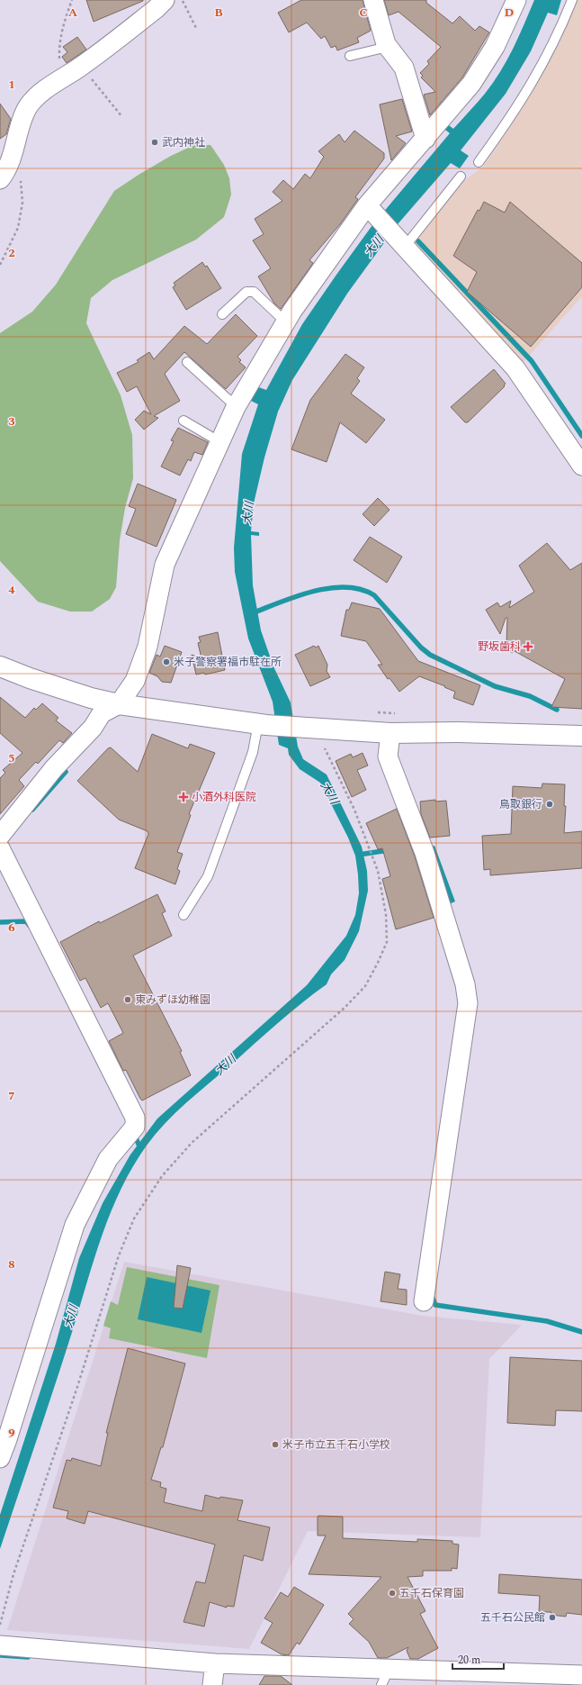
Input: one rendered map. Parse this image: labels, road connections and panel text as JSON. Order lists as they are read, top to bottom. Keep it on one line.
{"water":["大川"],"places":{"other":["武内神社","米子警察署福市駐在所","鳥取銀行","東みずほ幼稚園","米子市立五千石小学校","五千石保育園","五千石公民館"],"health":["野坂歯科","小酒外科医院"]},"scale_bar":"20 m","grid":{"columns":["A","B","C","D"],"rows":["1","2","3","4","5","6","7","8","9"]}}
